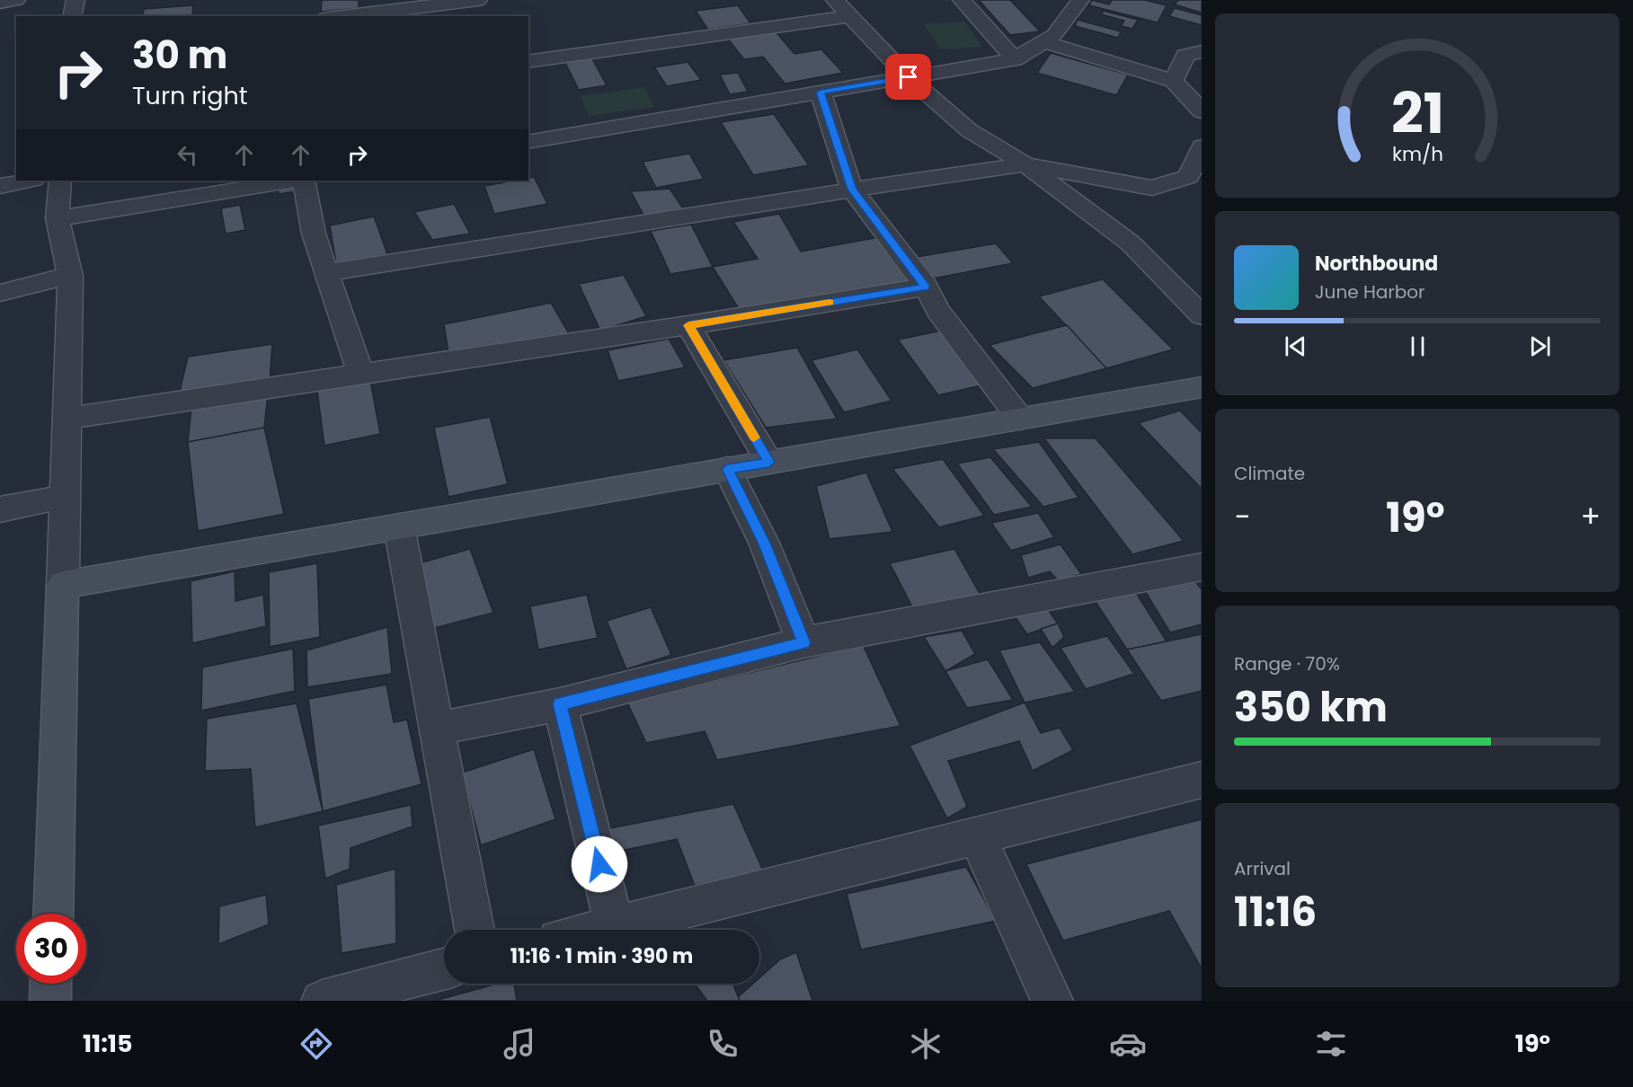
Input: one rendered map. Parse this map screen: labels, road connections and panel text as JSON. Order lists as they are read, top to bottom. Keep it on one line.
{"page":{"turn":["30 m","Turn right"],"song":["Northbound","June Harbor"],"tile":["Climate",["Range · 70%","350 km"],["Arrival","11:16"]],"heat":["−","19°","+"],"limit":"30","trip":"11:16 · 1 min · 390 m","tabs":["11:15","19°"],"gauge":["21","km/h"]}}
